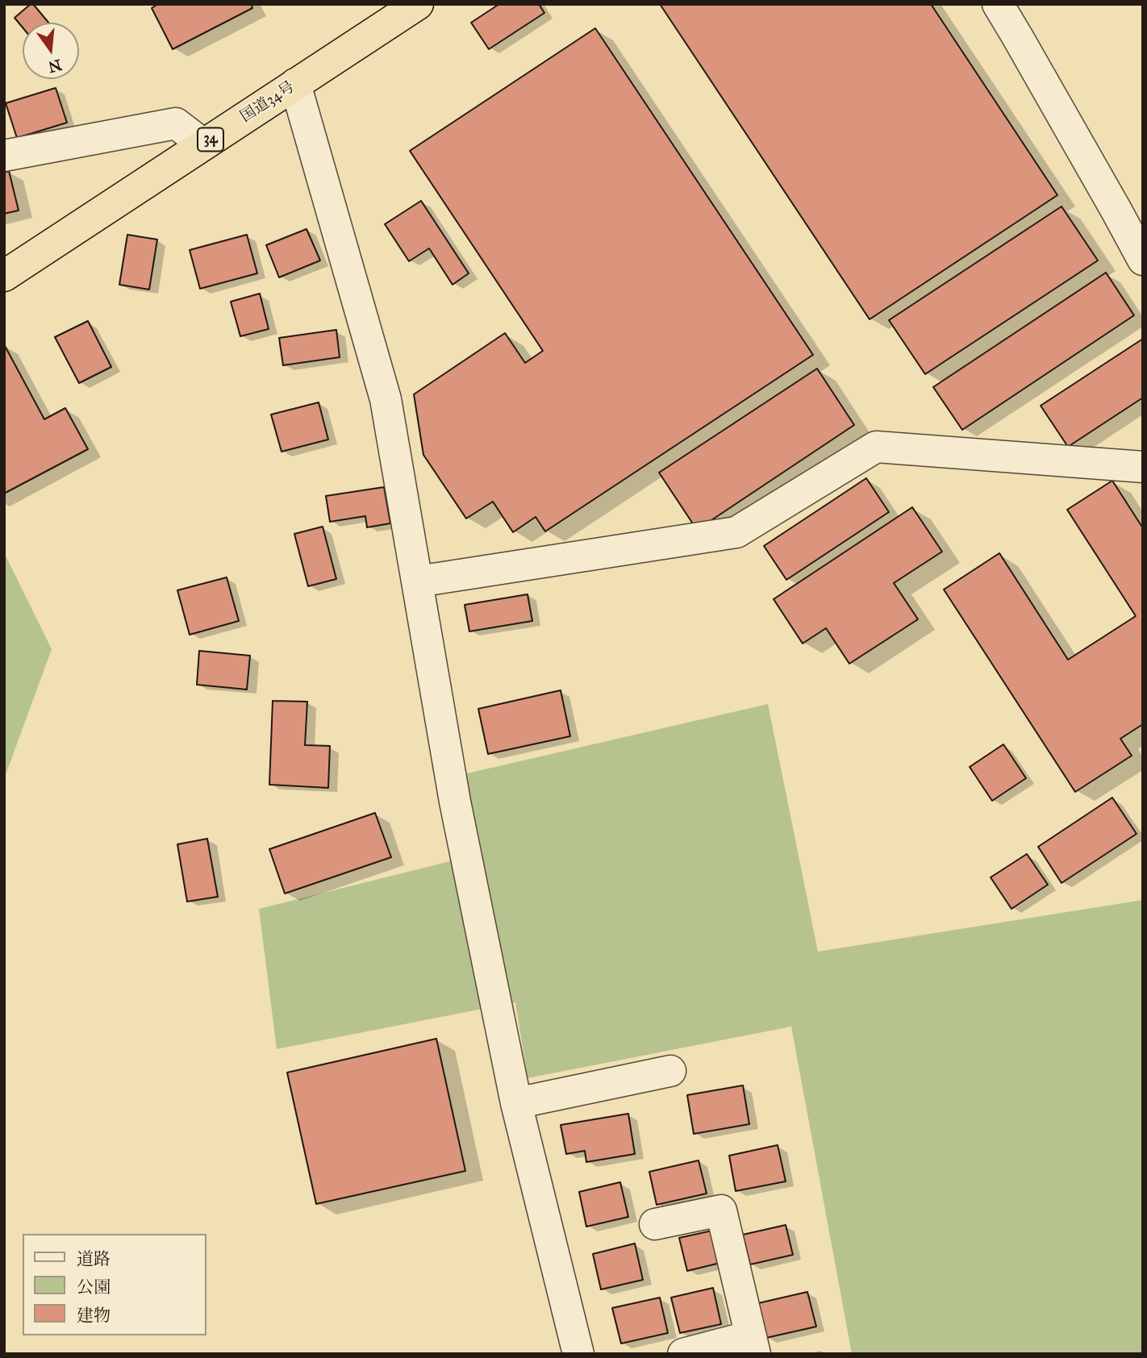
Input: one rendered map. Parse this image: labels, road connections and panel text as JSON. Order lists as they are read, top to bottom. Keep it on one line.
{"streets":{"highway":["国道34号","34"]},"legend":["道路","公園","建物"],"north":"bottom"}
